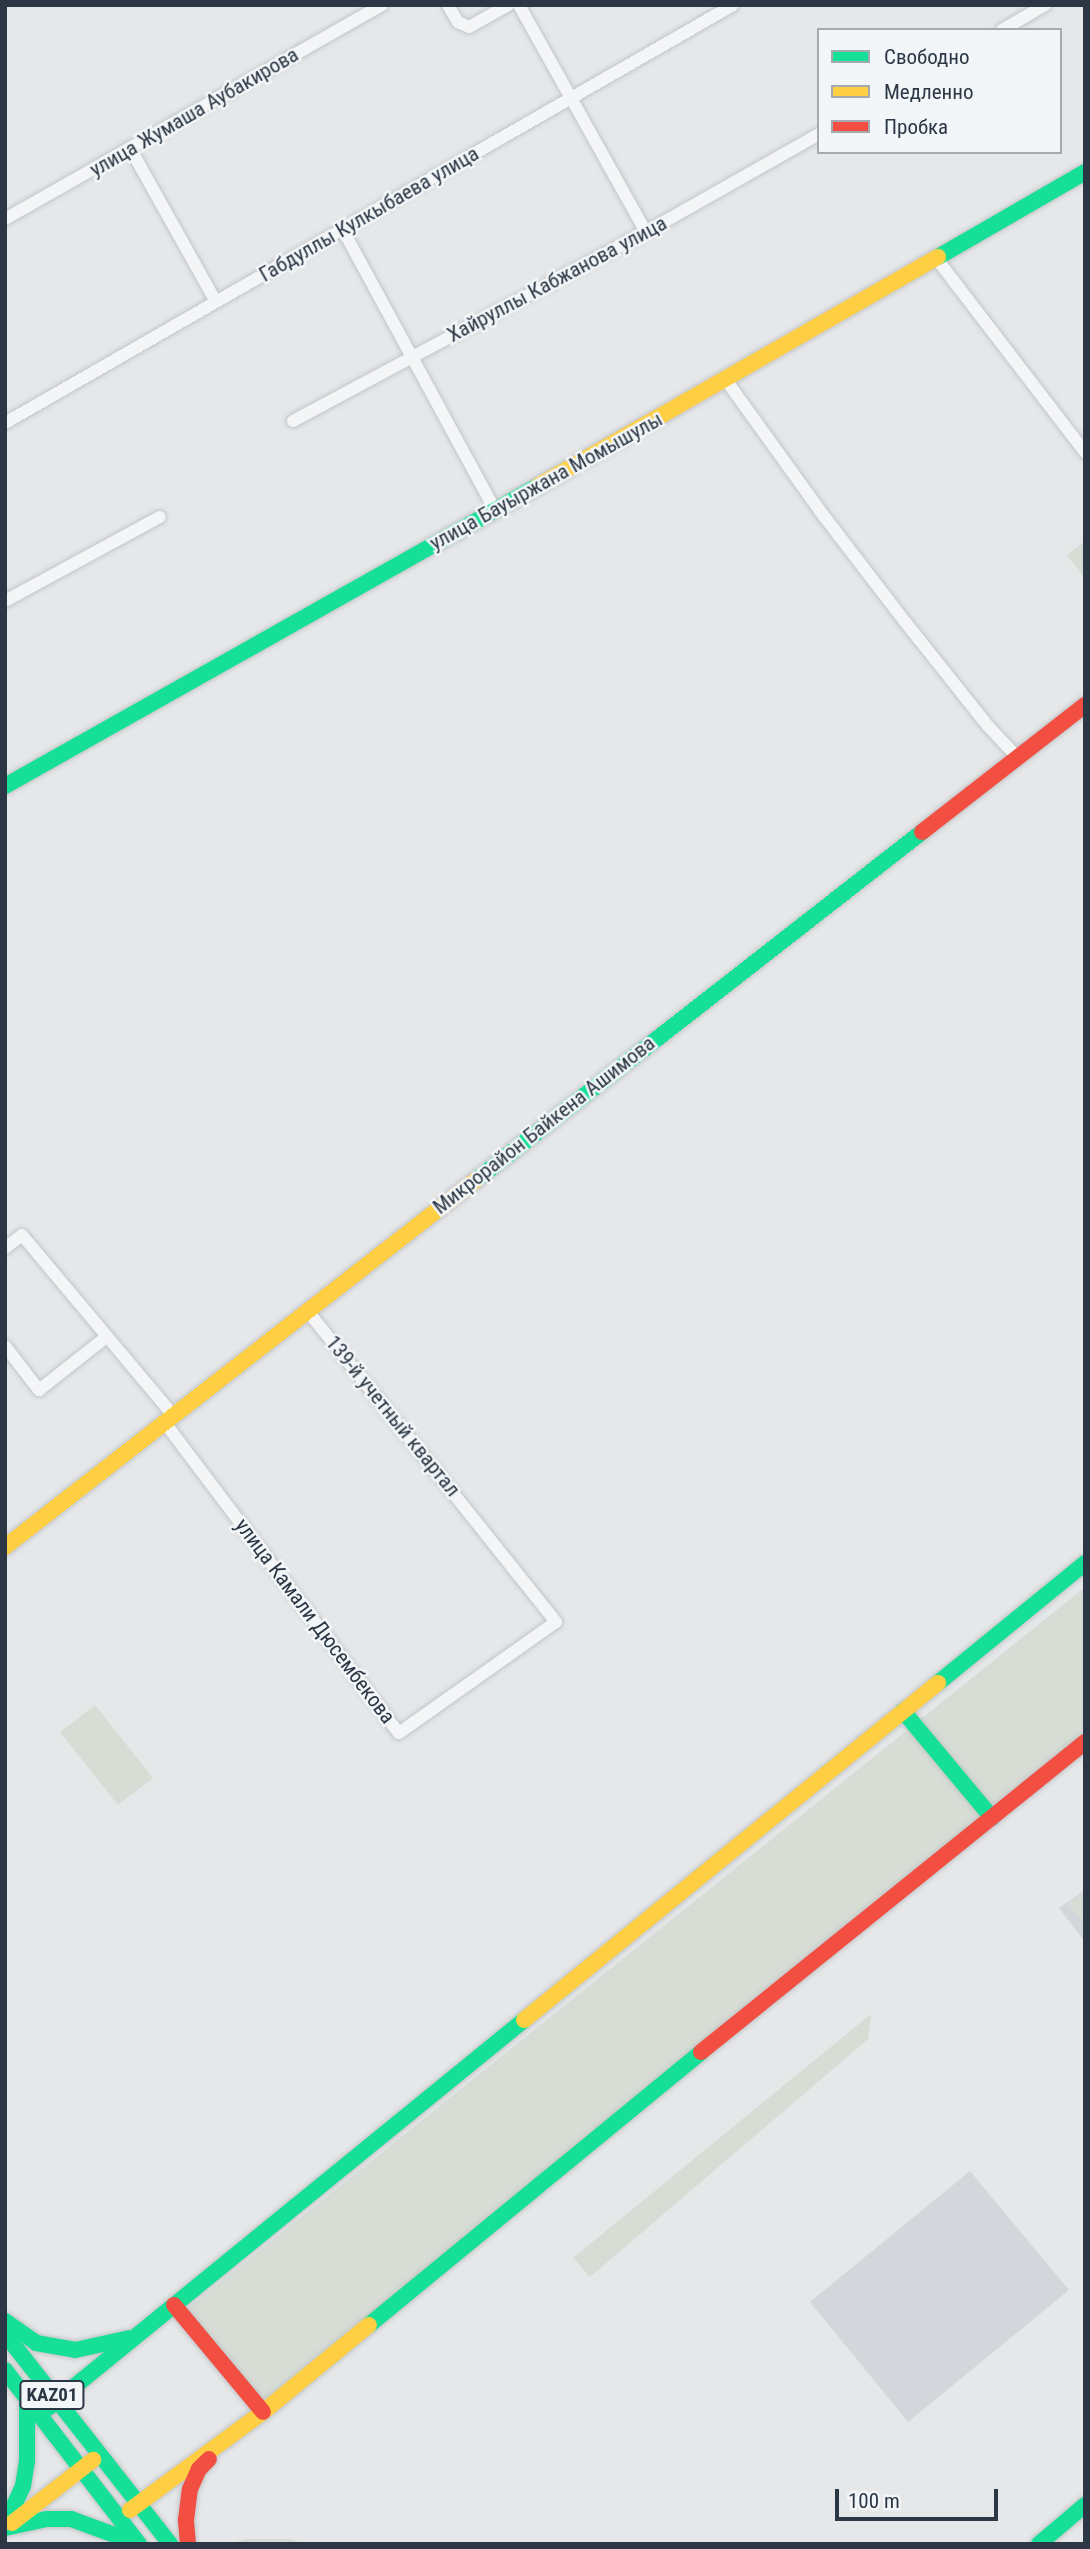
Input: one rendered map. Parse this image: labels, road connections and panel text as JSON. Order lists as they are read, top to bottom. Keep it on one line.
{"streets":{"main road":["улица Бауыржана Момышулы","Микрорайон Байкена Ашимова","KАZ01"],"street":["улица Жумаша Аубакирова","Габдуллы Кулкыбаева улица","Хайруллы Кабжанова улица","139-й учетный квартал","улица Камали Дюсембекова"]},"crossings":[["Микрорайон Байкена Ашимова","139-й учетный квартал"],["Микрорайон Байкена Ашимова","улица Камали Дюсембекова"],["139-й учетный квартал","улица Камали Дюсембекова"]],"legend":["Свободно","Медленно","Пробка"],"scale_bar":"100 m"}
